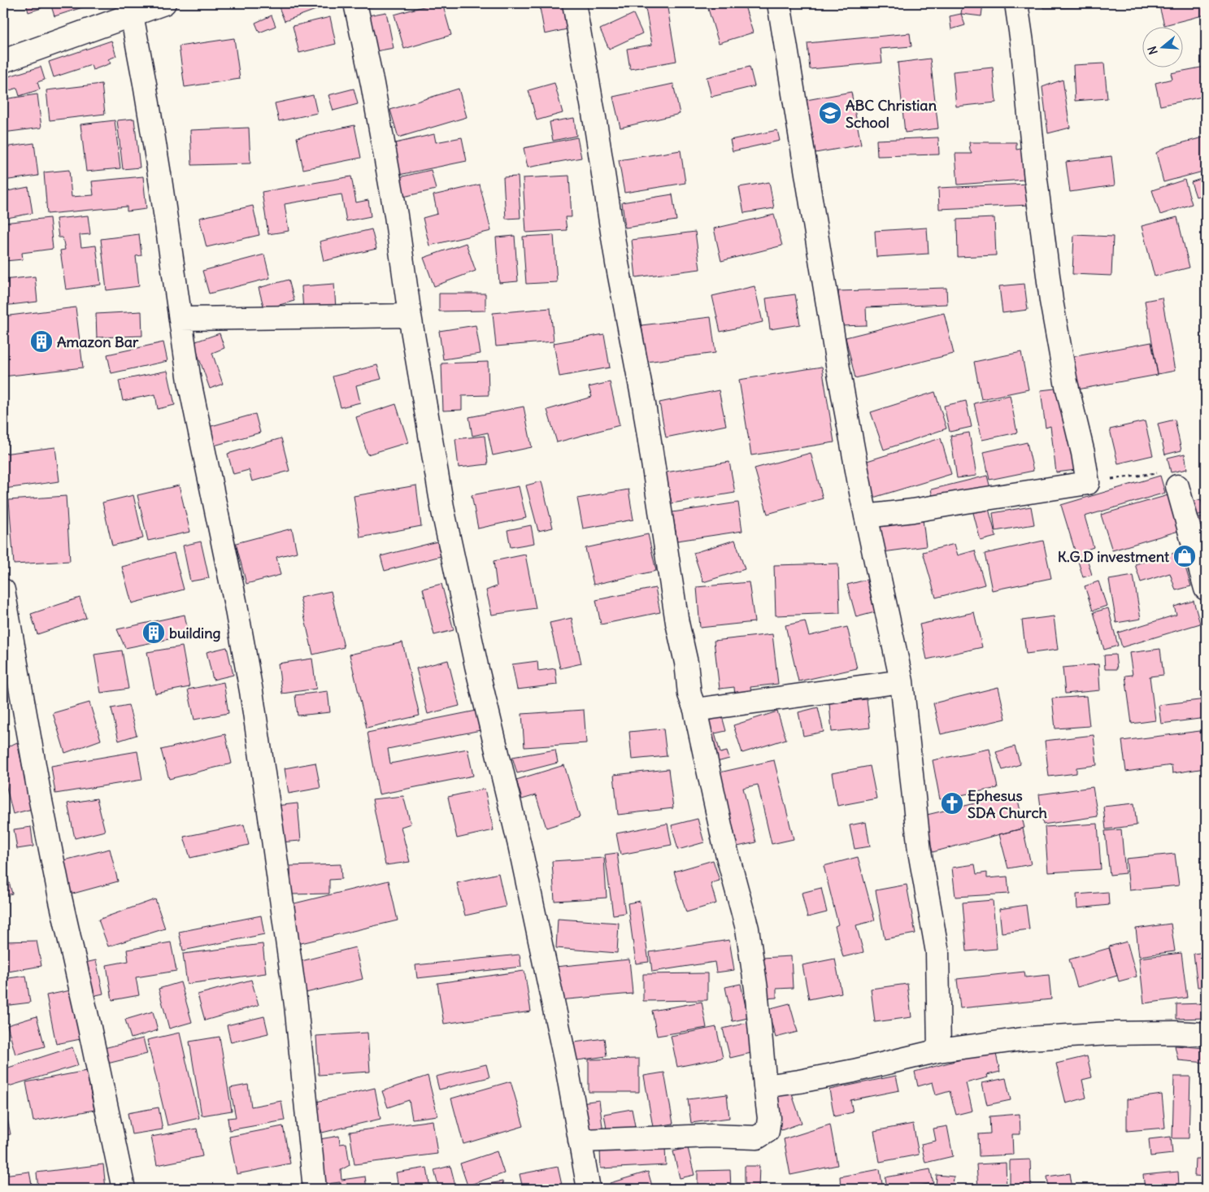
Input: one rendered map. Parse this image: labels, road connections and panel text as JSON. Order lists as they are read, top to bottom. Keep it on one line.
{"places":{"school or university":["ABC Christian School"],"building":["Amazon Bar","building"],"shop":["K.G.D investment"],"church":["Ephesus SDA Church"]},"north":"left"}
